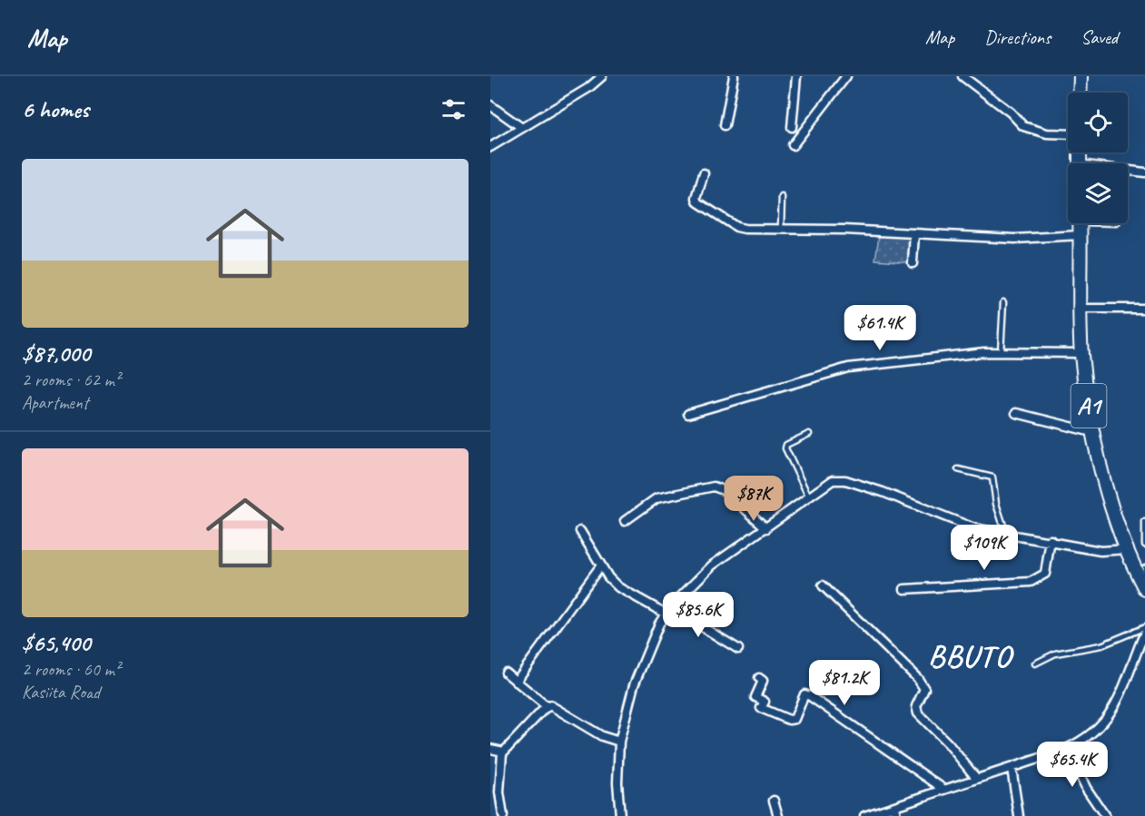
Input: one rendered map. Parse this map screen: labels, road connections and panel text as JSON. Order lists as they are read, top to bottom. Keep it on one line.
{"streets":{"highway":["A1"]},"districts":["BBUTO"],"page":{"header":"Map","nav":["Map","Directions","Saved"],"heading":"6 homes","list":[{"name":"$87,000","note":"2 rooms · 62 m² · Apartment"},{"name":"$65,400","note":"2 rooms · 60 m² · Kasiita Road"}],"price":["$61.4K","$87K","$109K","$85.6K","$81.2K","$65.4K"]}}
